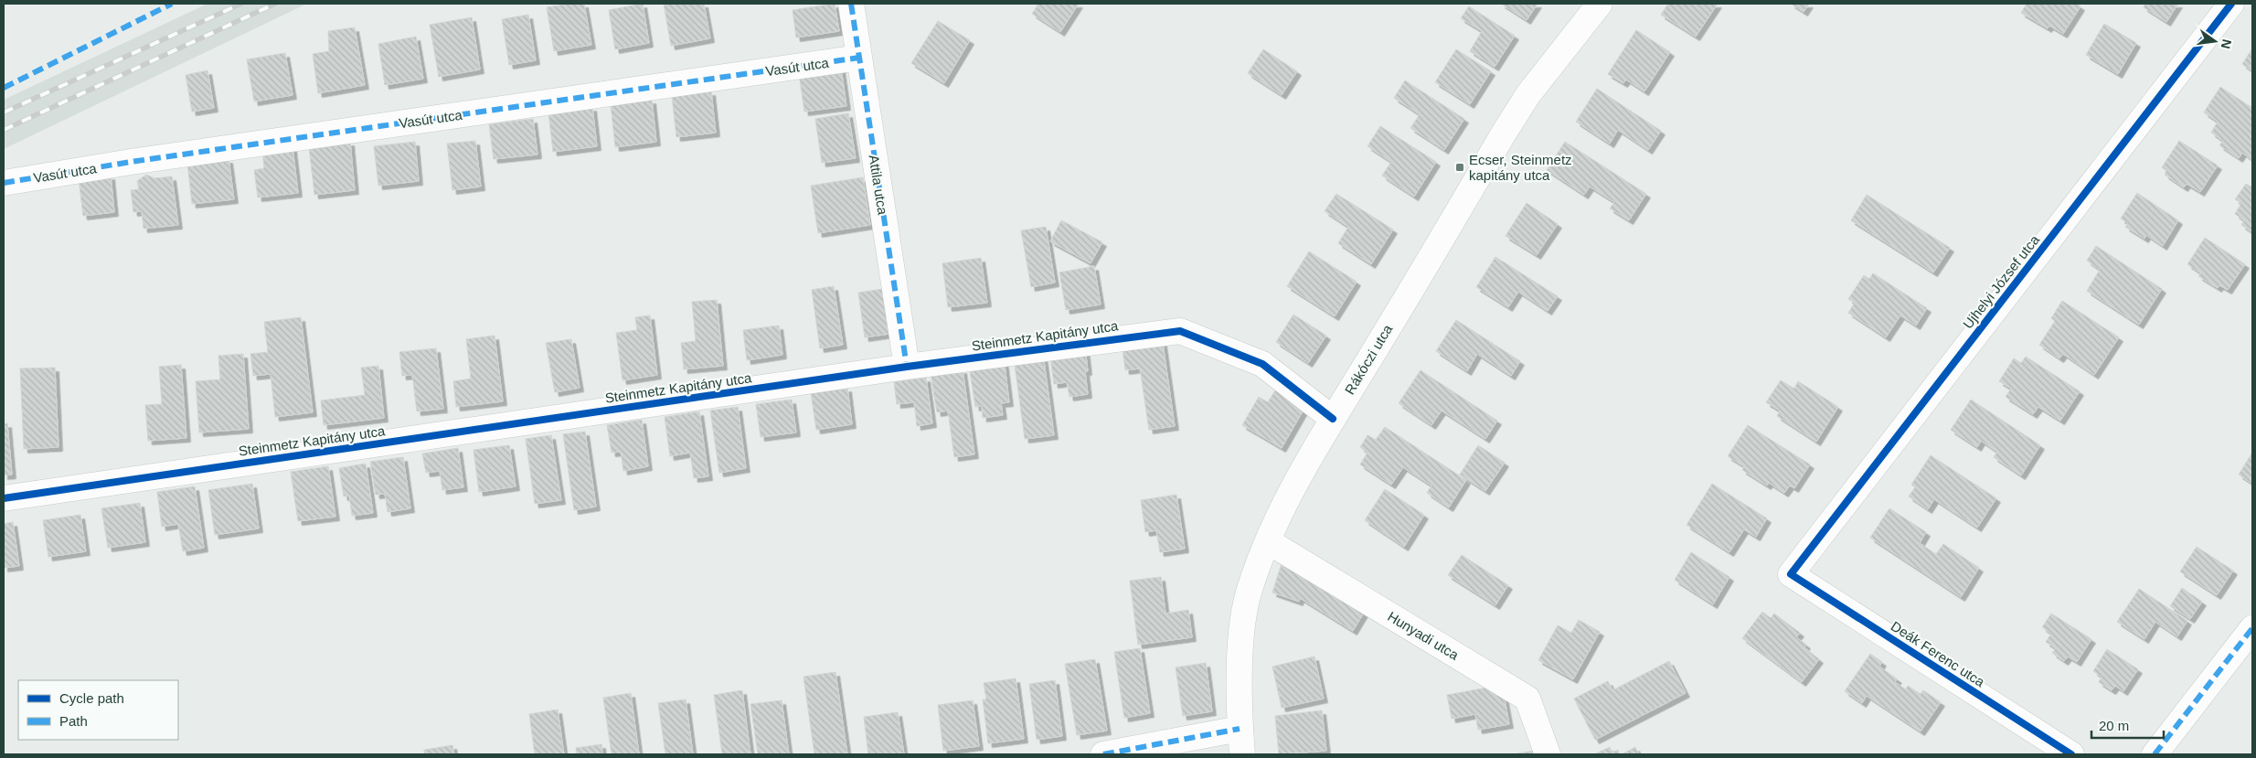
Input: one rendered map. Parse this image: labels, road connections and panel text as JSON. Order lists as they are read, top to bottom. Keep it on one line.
{"streets":{"street":["Vasút utca","Attila utca","Ujhelyi József utca","Steinmetz Kapitány utca","Rákóczi utca","Hunyadi utca","Deák Ferenc utca"]},"crossings":[["Vasút utca","Attila utca"],["Attila utca","Steinmetz Kapitány utca"],["Ujhelyi József utca","Deák Ferenc utca"],["Steinmetz Kapitány utca","Rákóczi utca"],["Rákóczi utca","Hunyadi utca"]],"places":{"transit":["Ecser, Steinmetz kapitány utca"]},"legend":["Cycle path","Path"],"scale_bar":"20 m","north":"right"}
